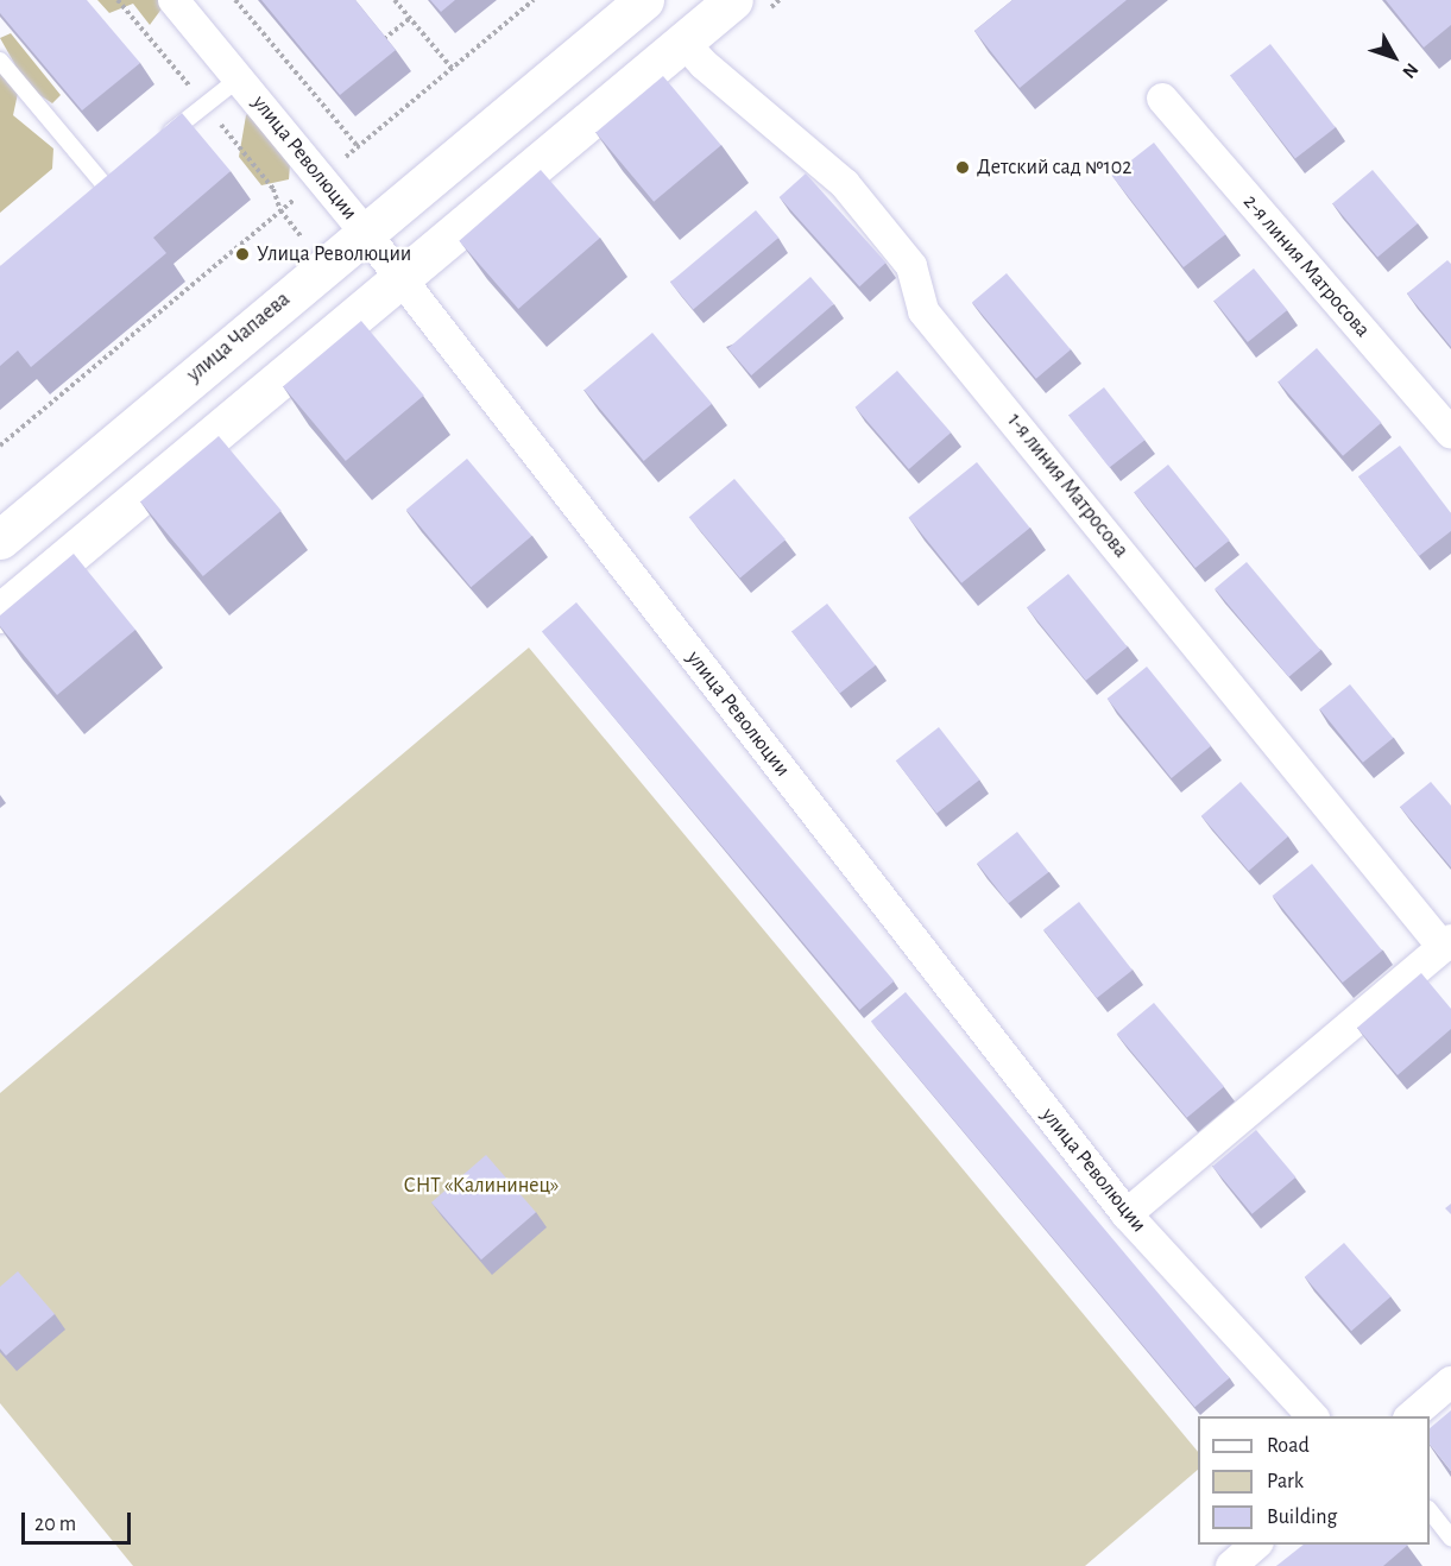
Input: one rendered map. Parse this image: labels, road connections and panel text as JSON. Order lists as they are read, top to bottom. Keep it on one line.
{"streets":{"street":["улица Революции","2-я линия Матросова","улица Чапаева","1-я линия Матросова"]},"crossings":[["улица Революции","улица Чапаева"]],"parks":["СНТ «Калининец»"],"places":["Детский сад №102","Улица Революции"],"legend":["Road","Park","Building"],"scale_bar":"20 m","north":"bottom right"}
